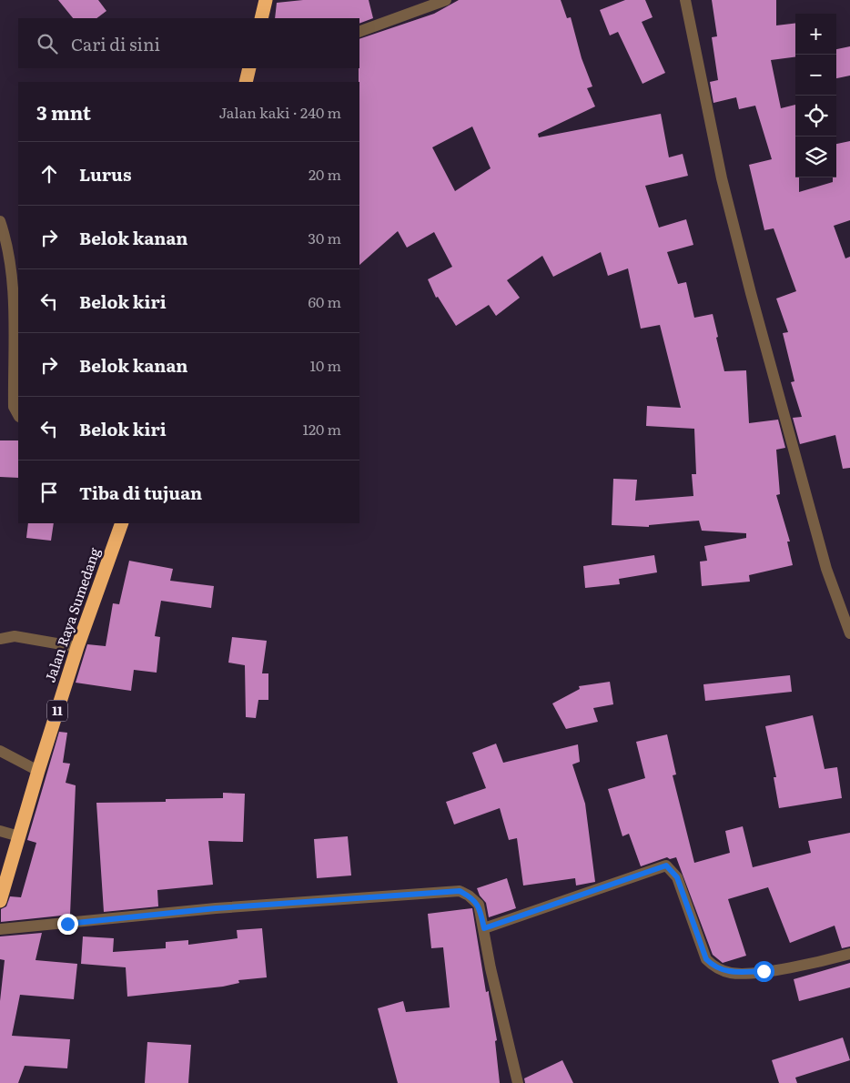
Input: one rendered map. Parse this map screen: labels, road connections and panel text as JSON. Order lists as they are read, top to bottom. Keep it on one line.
{"streets":{"highway":["Jalan Raya Sumedang","11"]},"page":{"map_buttons":["+","−"],"search":"Cari di sini","heading":["3 mnt","Jalan kaki · 240 m"],"list":[["Lurus","20 m"],["Belok kanan","30 m"],["Belok kiri","60 m"],["Belok kanan","10 m"],["Belok kiri","120 m"],"Tiba di tujuan"]}}
